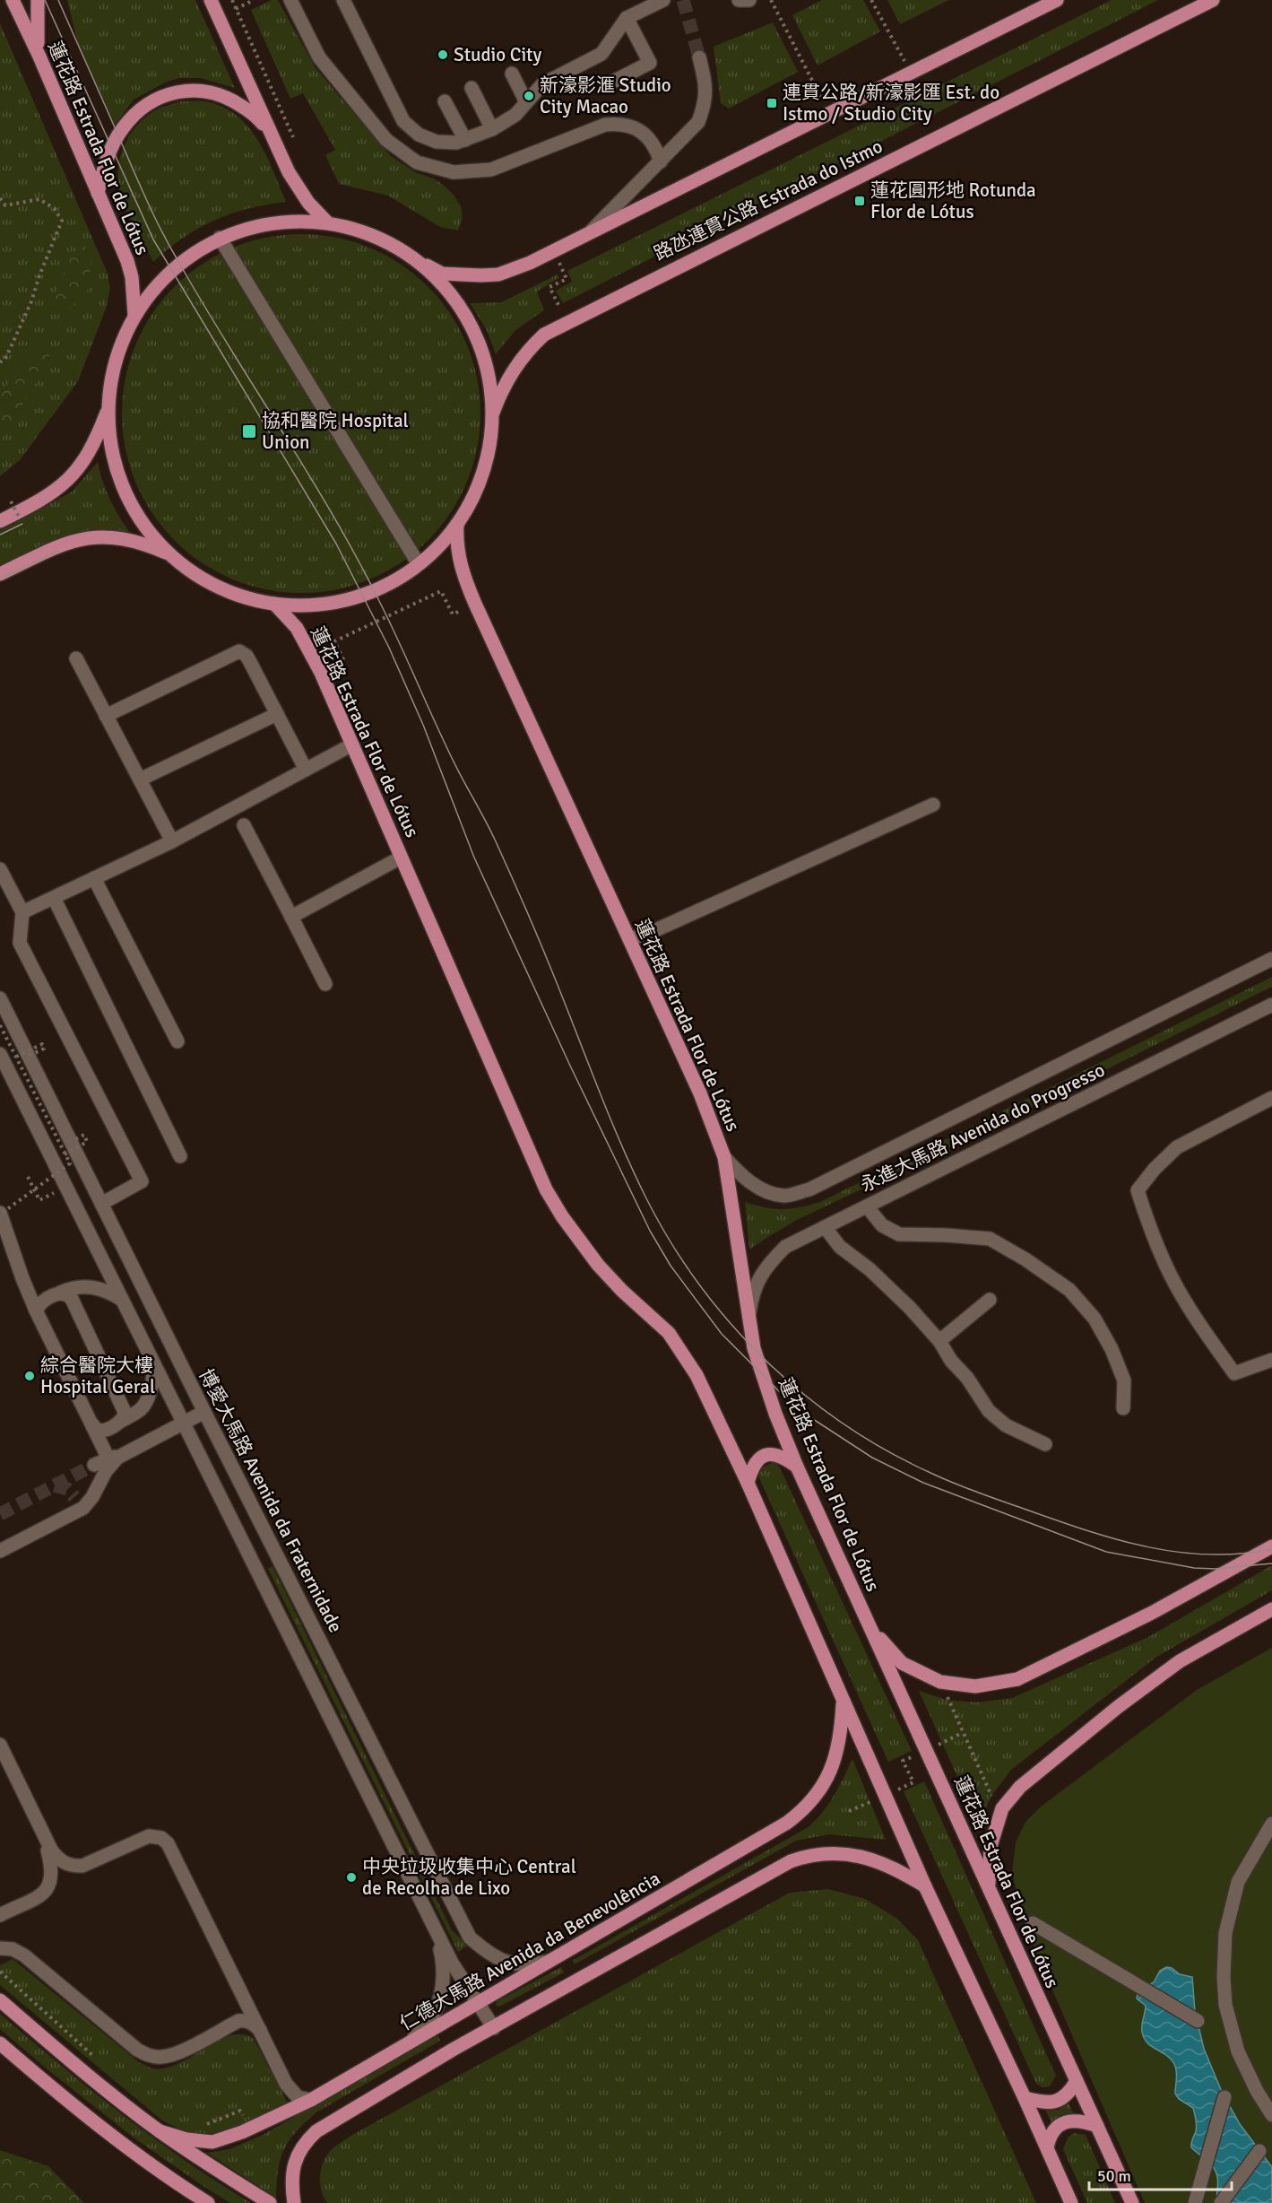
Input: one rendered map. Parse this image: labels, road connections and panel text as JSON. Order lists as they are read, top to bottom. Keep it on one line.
{"streets":{"main road":["蓮花路 Estrada Flor de Lótus","路氹連貫公路 Estrada do Istmo","仁德大馬路 Avenida da Benevolência"],"street":["永進大馬路 Avenida do Progresso","博愛大馬路 Avenida da Fraternidade"]},"crossings":[["蓮花路 Estrada Flor de Lótus","永進大馬路 Avenida do Progresso"],["蓮花路 Estrada Flor de Lótus","仁德大馬路 Avenida da Benevolência"],["博愛大馬路 Avenida da Fraternidade","仁德大馬路 Avenida da Benevolência"]],"places":{"other":["Studio City","新濠影滙 Studio City Macao","綜合醫院大樓 Hospital Geral","中央垃圾收集中心 Central de Recolha de Lixo"],"transit":["連貫公路/新濠影匯 Est. do Istmo / Studio City","蓮花圓形地 Rotunda Flor de Lótus","協和醫院 Hospital Union"]},"scale_bar":"50 m"}
